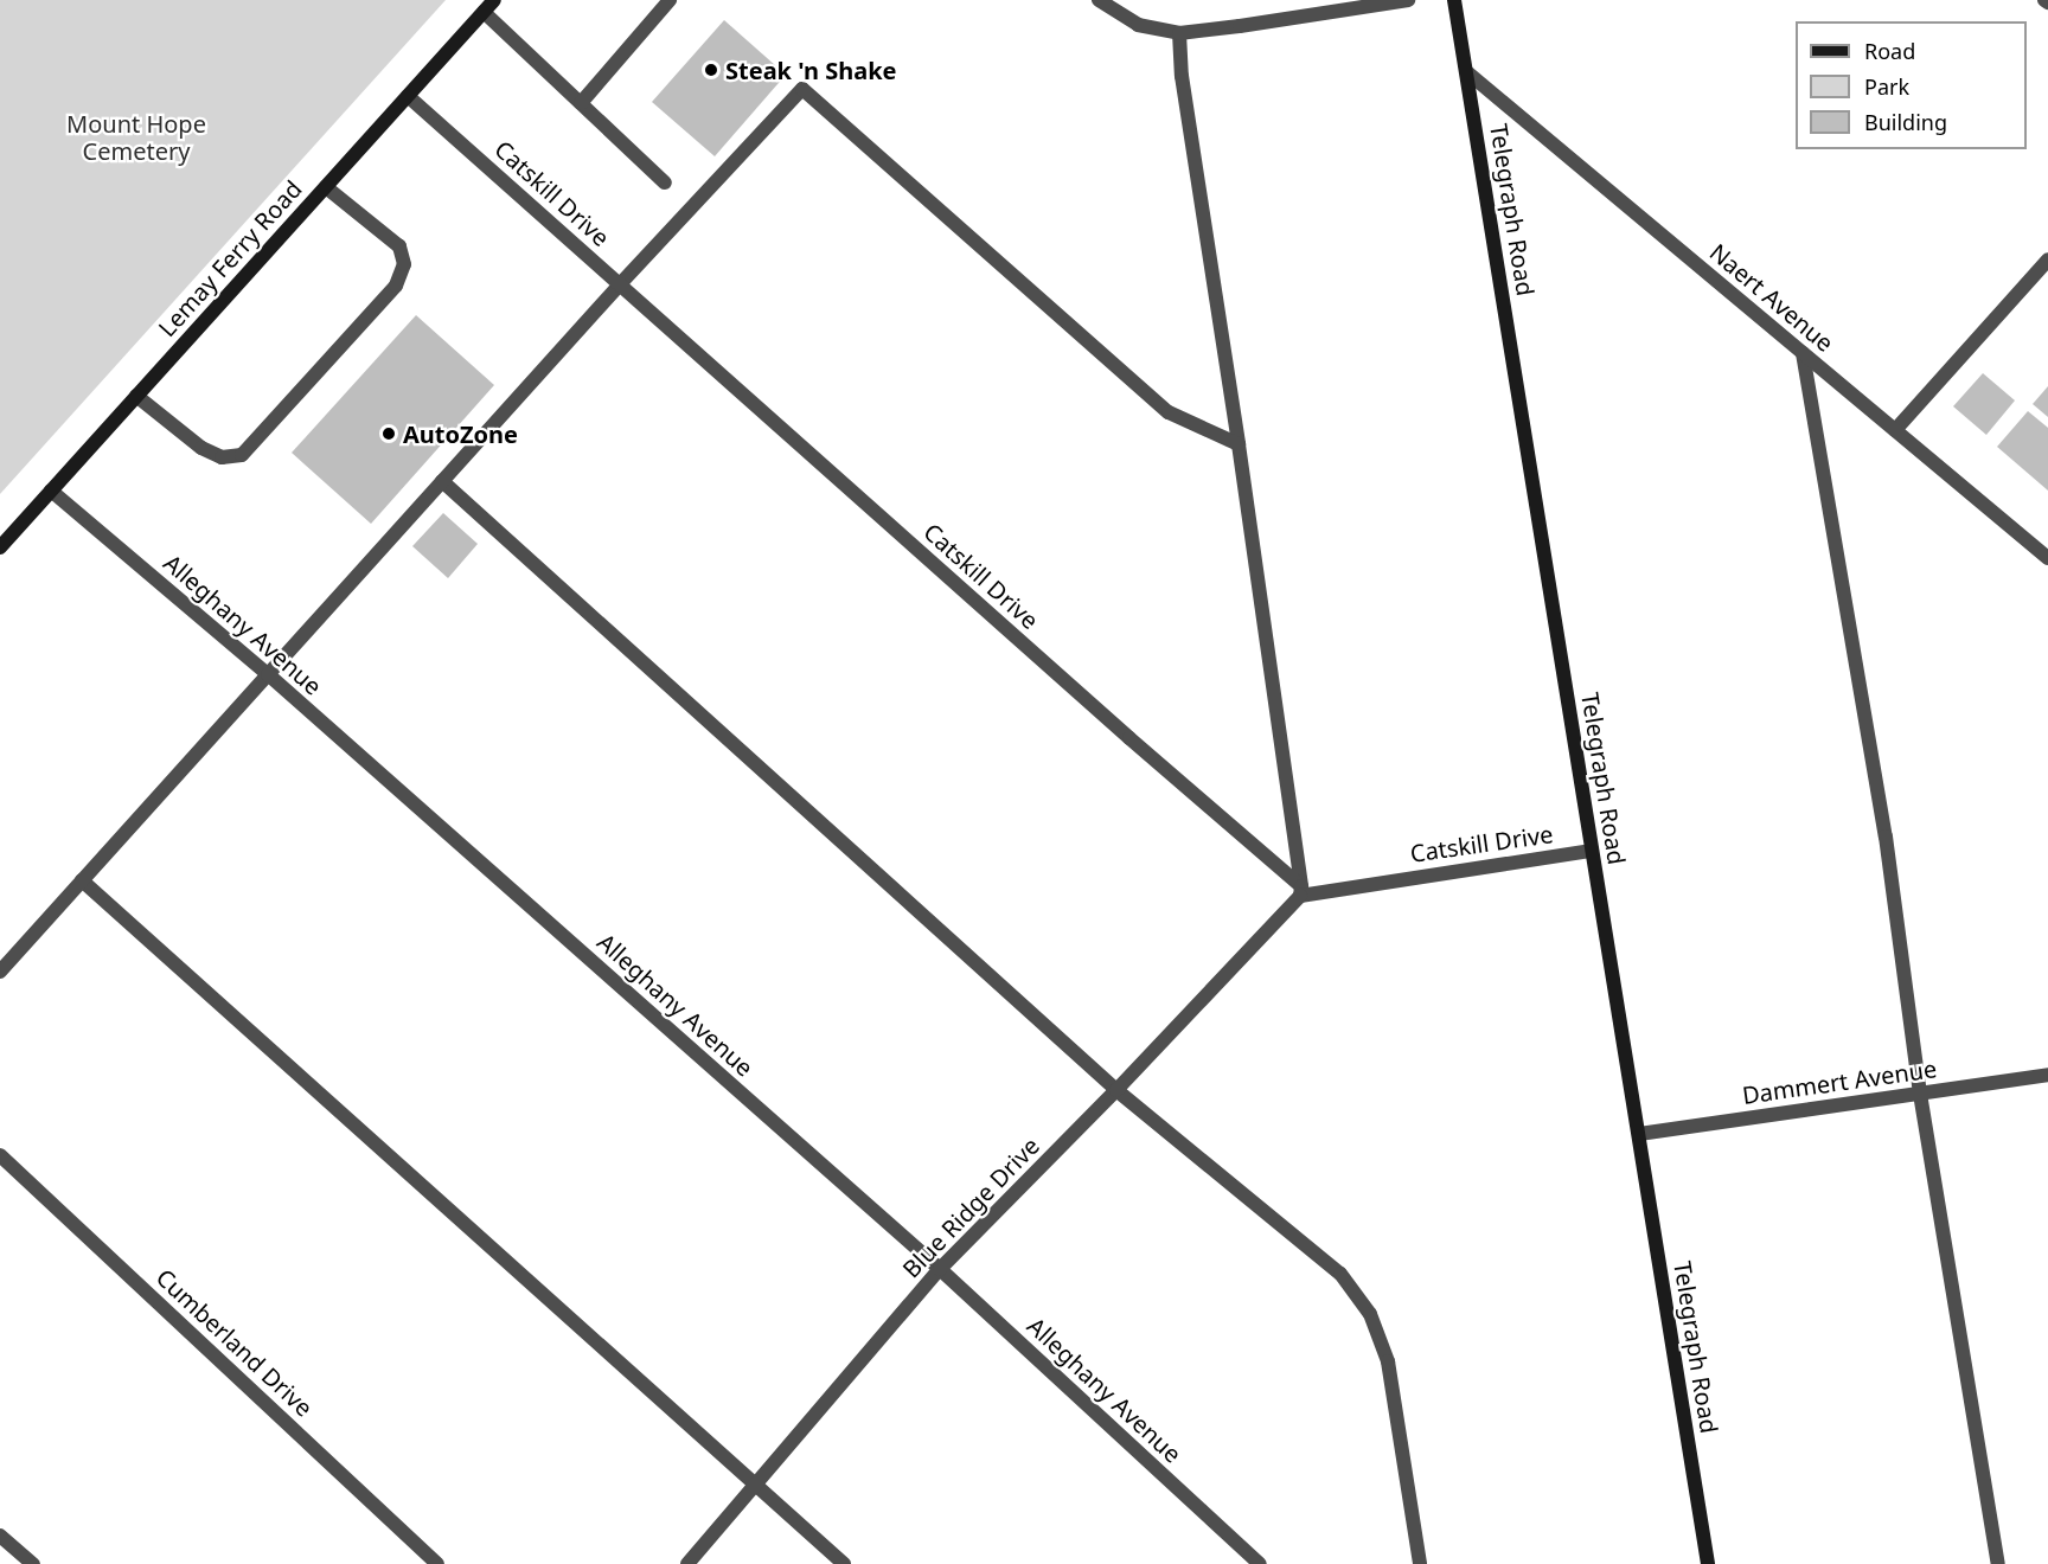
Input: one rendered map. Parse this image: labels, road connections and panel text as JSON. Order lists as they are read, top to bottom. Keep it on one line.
{"streets":{"main road":["Telegraph Road","Lemay Ferry Road"],"street":["Catskill Drive","Naert Avenue","Alleghany Avenue","Dammert Avenue","Blue Ridge Drive","Cumberland Drive"]},"crossings":[["Catskill Drive","Telegraph Road"],["Catskill Drive","Lemay Ferry Road"],["Catskill Drive","Blue Ridge Drive"],["Telegraph Road","Naert Avenue"],["Telegraph Road","Dammert Avenue"],["Lemay Ferry Road","Alleghany Avenue"],["Alleghany Avenue","Blue Ridge Drive"]],"parks":["Mount Hope Cemetery"],"places":["Steak 'n Shake","AutoZone"],"legend":["Road","Park","Building"]}
